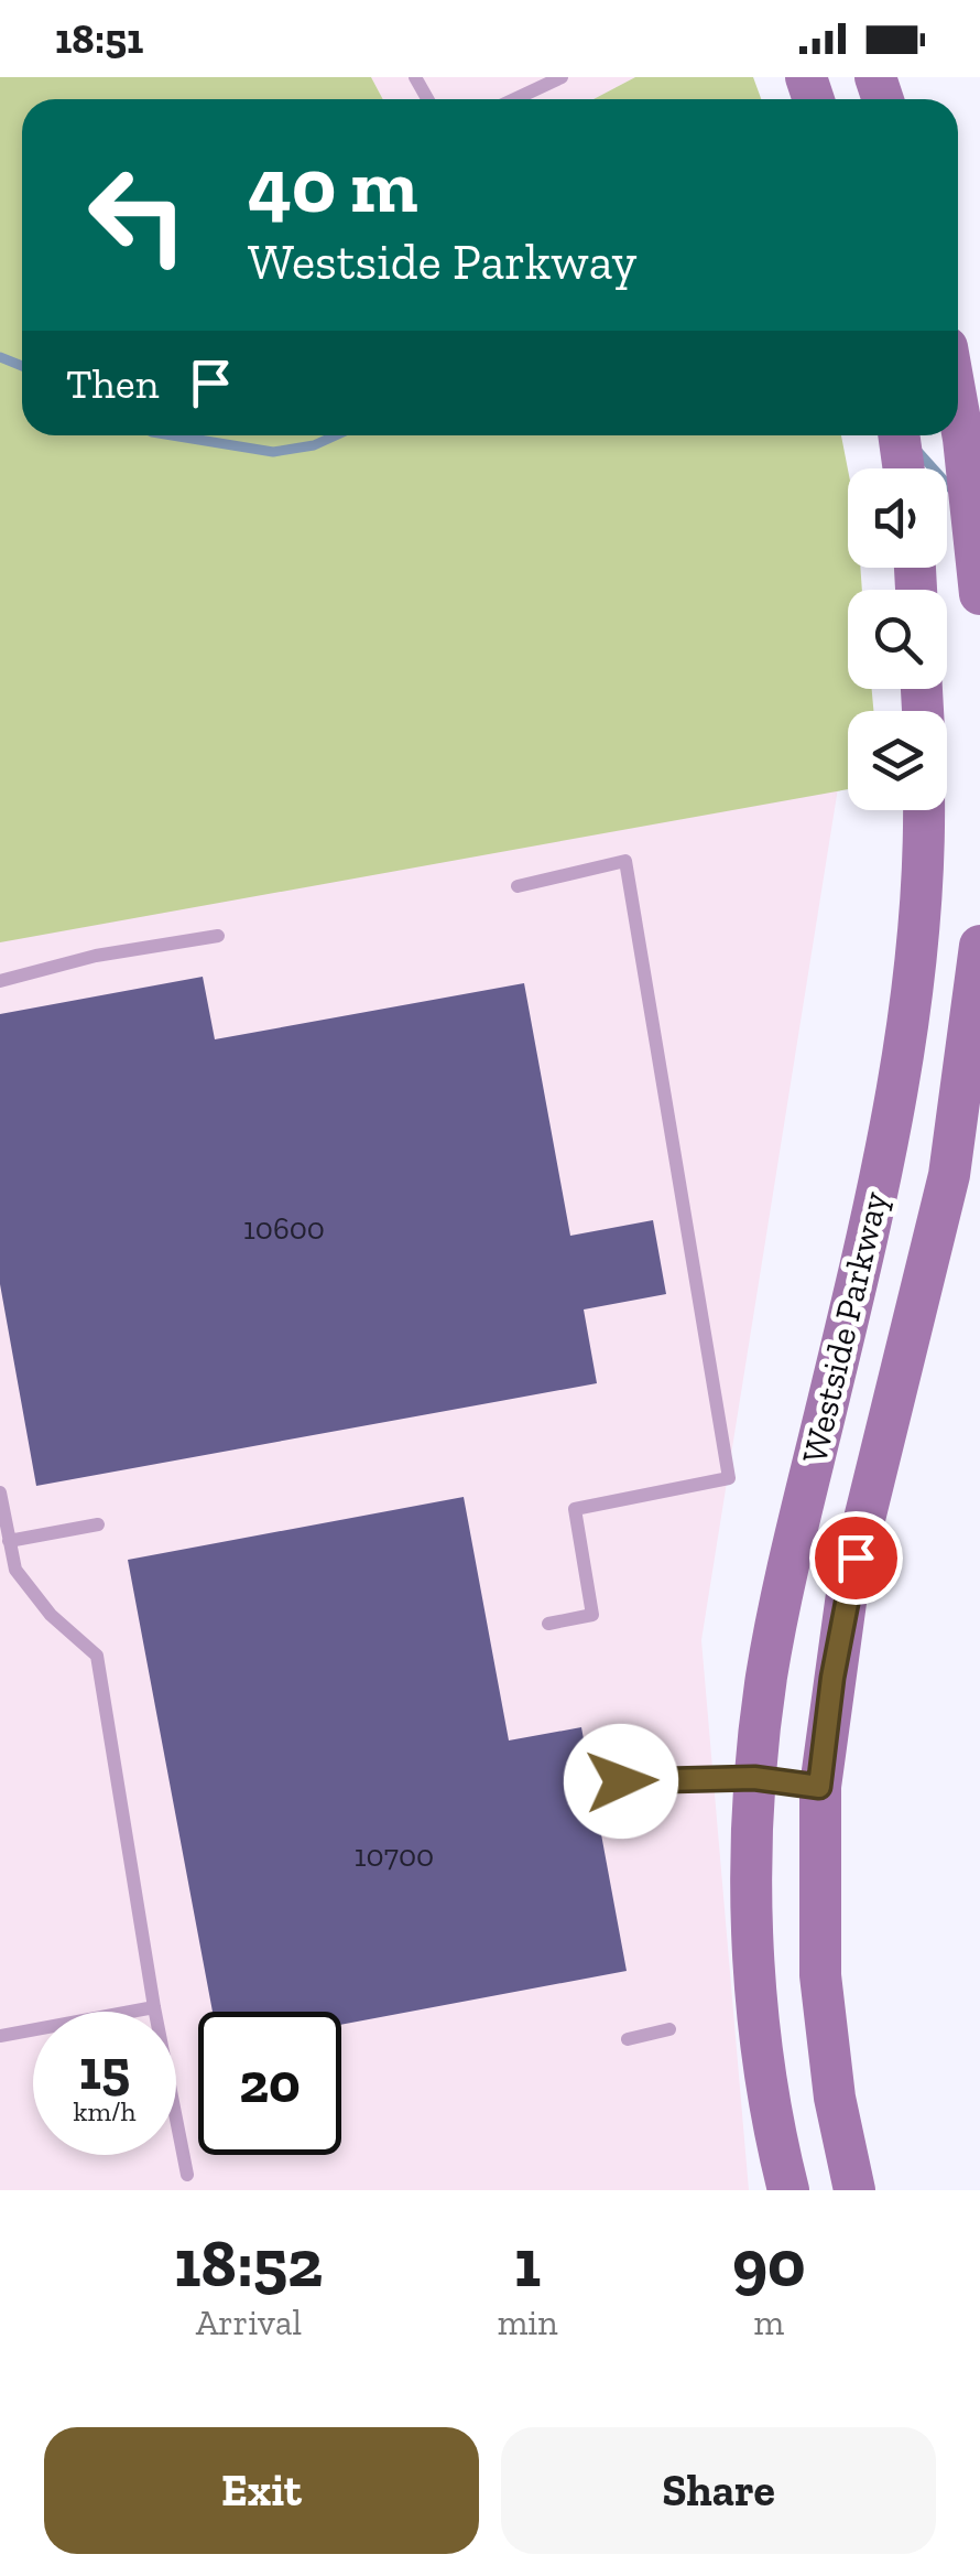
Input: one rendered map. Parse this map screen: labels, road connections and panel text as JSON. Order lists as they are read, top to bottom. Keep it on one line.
{"streets":{"main road":["Westside Parkway"]},"house_numbers":["10600","10700"],"page":{"status":"18:51","turn":["40 m","Westside Parkway"],"then":"Then","speed":"15 km/h","limit":"20","eta":["18:52","Arrival","1","min","90","m"],"buttons":["Exit","Share"]}}
